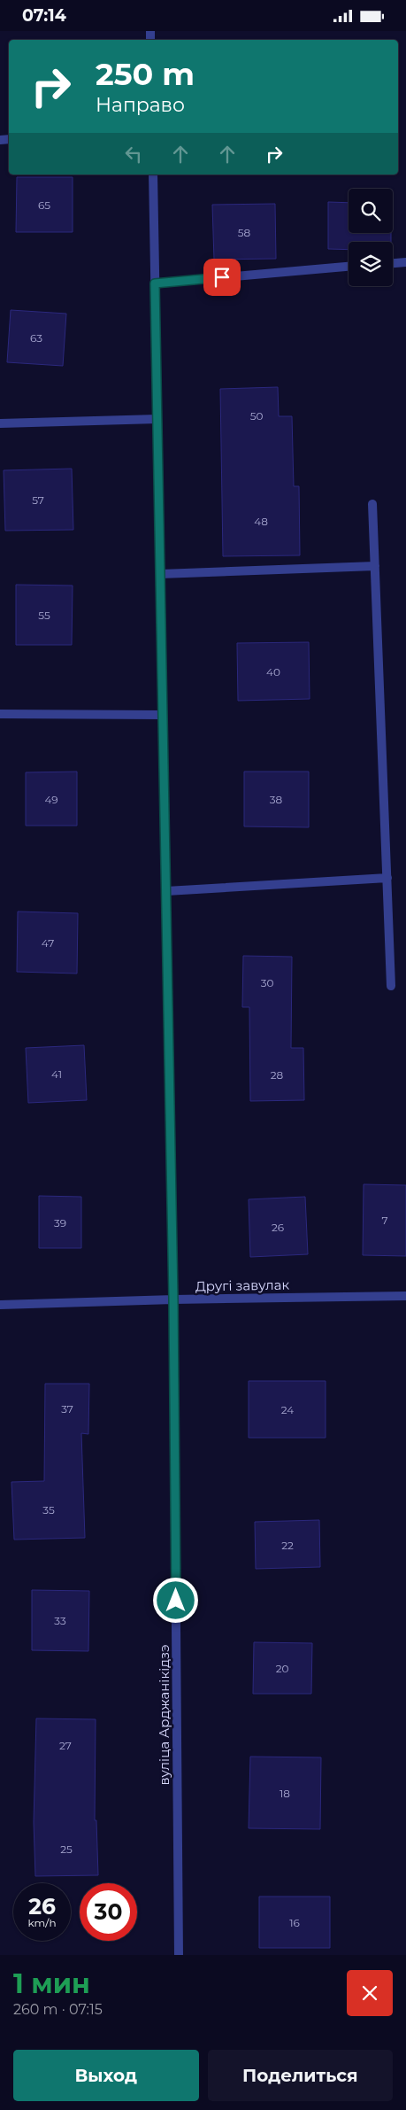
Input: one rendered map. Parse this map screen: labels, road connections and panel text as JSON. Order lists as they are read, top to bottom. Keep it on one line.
{"streets":{"street":["Другі завулак","вуліца Арджанікідзэ"]},"crossings":[["Другі завулак","вуліца Арджанікідзэ"]],"house_numbers":["65","58","63","50","57","48","55","40","49","38","47","30","41","28","7","39","26","37","24","35","22","33","20","27","18","25","16"],"page":{"status":"07:14","turn":["250 m","Направо"],"speed":"26 km/h","limit":"30","heading":["1 мин","260 m · 07:15"],"buttons":["Выход","Поделиться"]}}
